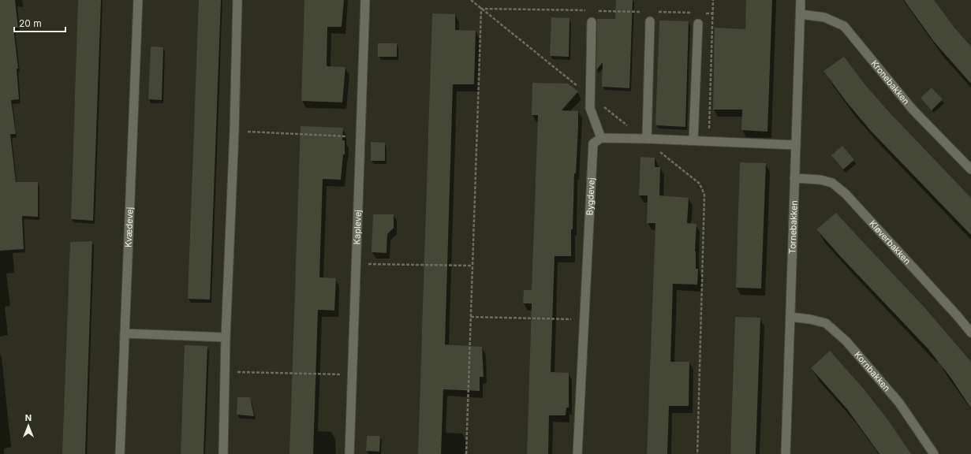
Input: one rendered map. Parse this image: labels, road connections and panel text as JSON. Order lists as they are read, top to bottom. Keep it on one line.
{"streets":{"street":["Kronebakken","Bygdevej","Kvædevej","Kaplevej","Tornebakken","Kløverbakken","Kornbakken"]},"crossings":[["Kronebakken","Tornebakken"],["Tornebakken","Kløverbakken"],["Tornebakken","Kornbakken"]],"scale_bar":"20 m","north":"top"}
